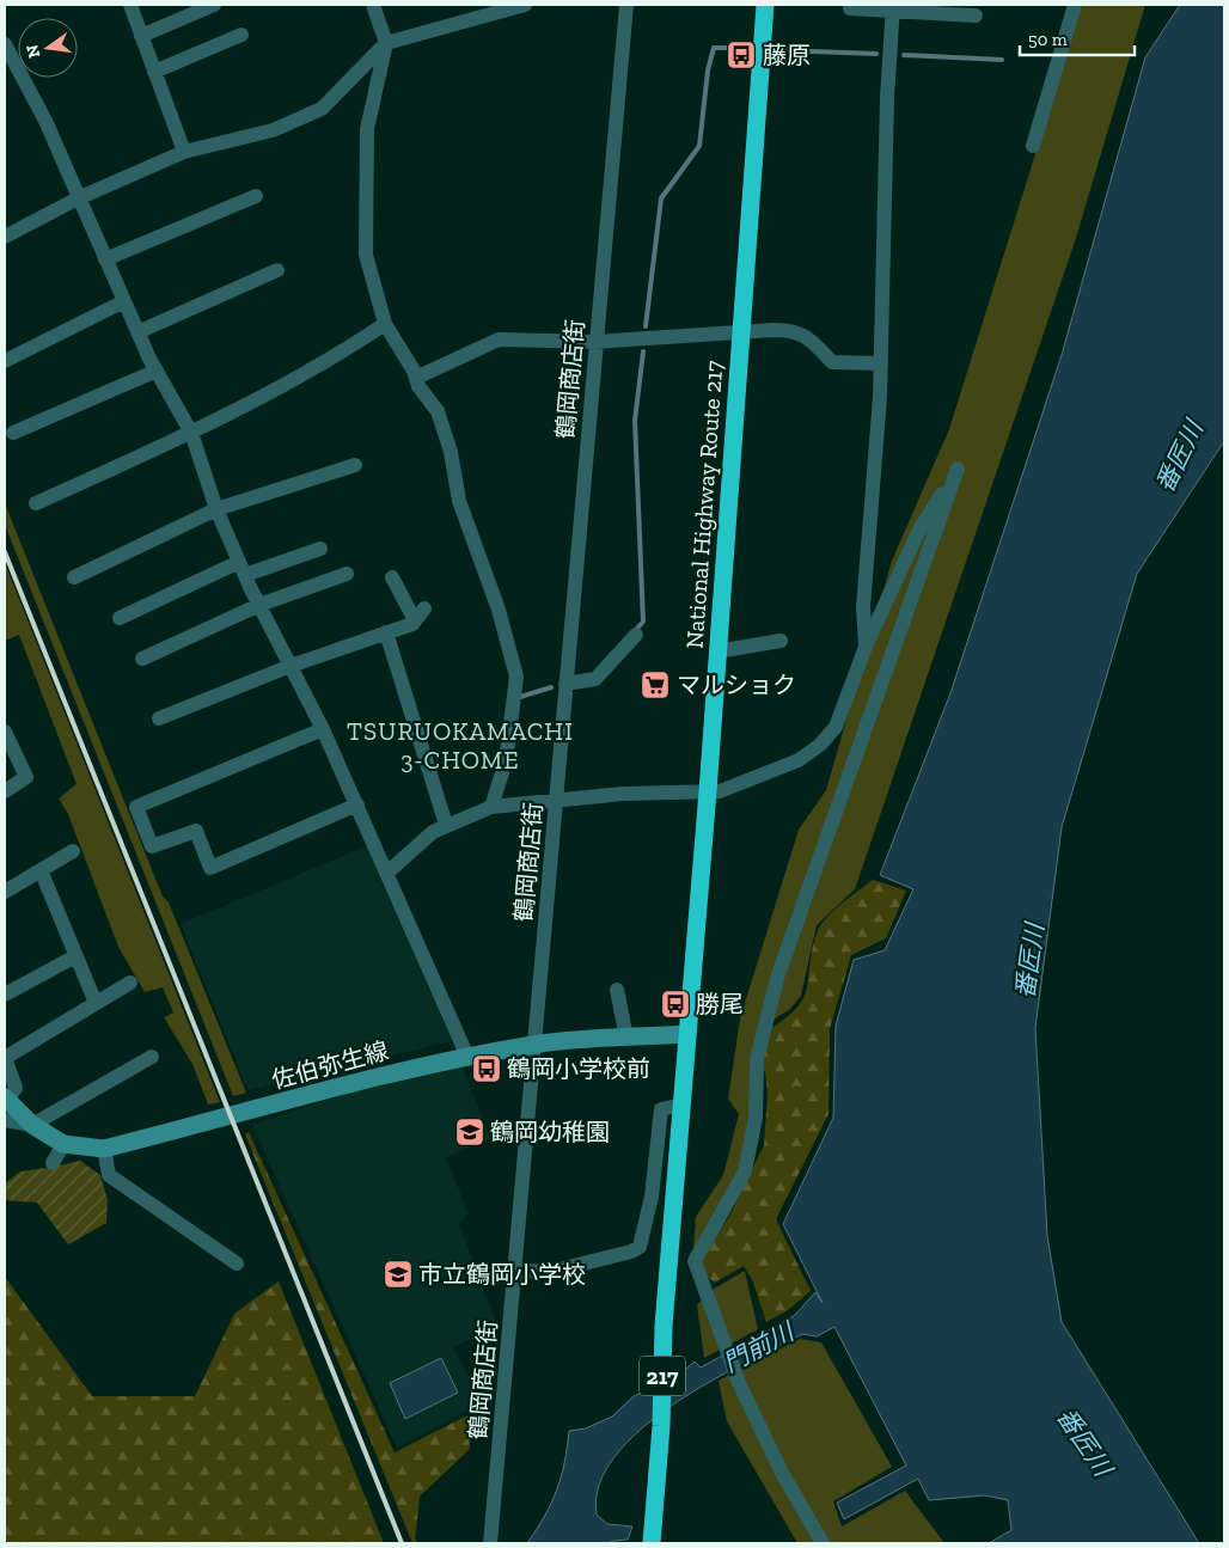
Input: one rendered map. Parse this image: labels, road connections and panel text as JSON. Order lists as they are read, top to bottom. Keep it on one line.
{"streets":{"highway":["National Highway Route 217","217"],"main road":["佐伯弥生線"],"street":["鶴岡商店街"]},"crossings":[["鶴岡商店街","佐伯弥生線"],["National Highway Route 217","佐伯弥生線"]],"districts":["TSURUOKAMACHI 3-CHOME"],"water":["番匠川","門前川"],"places":{"bus stop":["藤原","勝尾","鶴岡小学校前"],"supermarket":["マルショク"],"school or university":["鶴岡幼稚園","市立鶴岡小学校"]},"scale_bar":"50 m","north":"left"}
